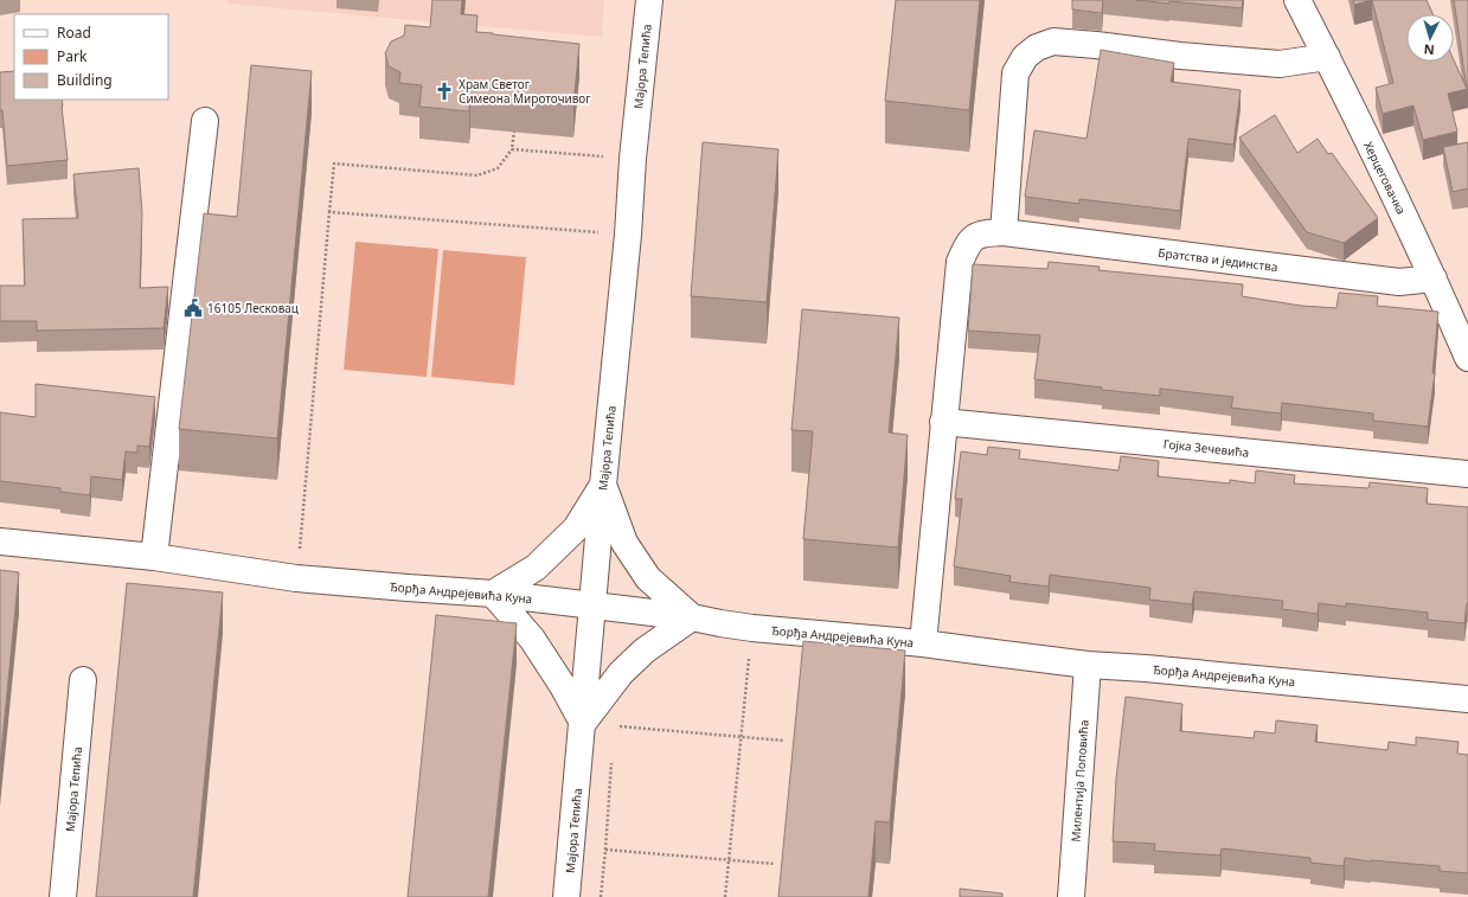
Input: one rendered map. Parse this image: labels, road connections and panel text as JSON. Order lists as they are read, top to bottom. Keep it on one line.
{"streets":{"street":["Мајора Тепића","Херцеговачка","Братства и јединства","Гојка Зечевића","Ђорђа Андрејевића Куна","Милентија Поповића"]},"crossings":[["Мајора Тепића","Ђорђа Андрејевића Куна"],["Херцеговачка","Братства и јединства"],["Братства и јединства","Ђорђа Андрејевића Куна"],["Гојка Зечевића","Ђорђа Андрејевића Куна"],["Ђорђа Андрејевића Куна","Милентија Поповића"]],"places":{"church":["Храм Светог Симеона Мироточивог"],"public building":["16105 Лесковац"]},"legend":["Road","Park","Building"],"north":"bottom"}
